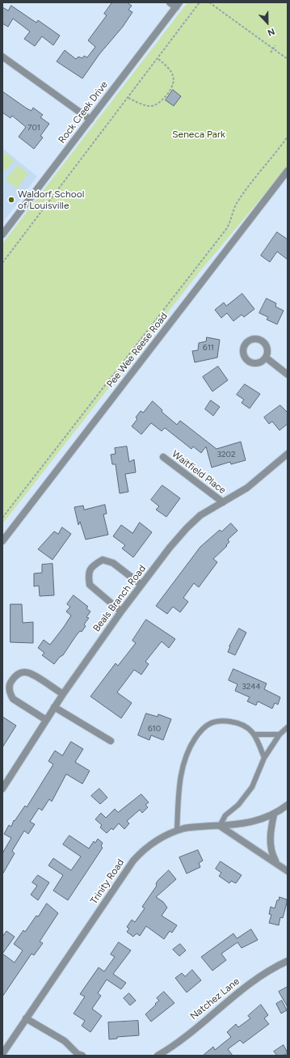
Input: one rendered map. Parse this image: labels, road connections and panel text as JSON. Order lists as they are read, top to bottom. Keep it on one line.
{"streets":{"street":["Rock Creek Drive","Pee Wee Reese Road","Waitfield Place","Beals Branch Road","Trinity Road","Natchez Lane"]},"crossings":[["Waitfield Place","Beals Branch Road"]],"parks":["Seneca Park"],"places":["Waldorf School of Louisville"],"house_numbers":["701","611","3202","3244","610"],"north":"bottom"}
